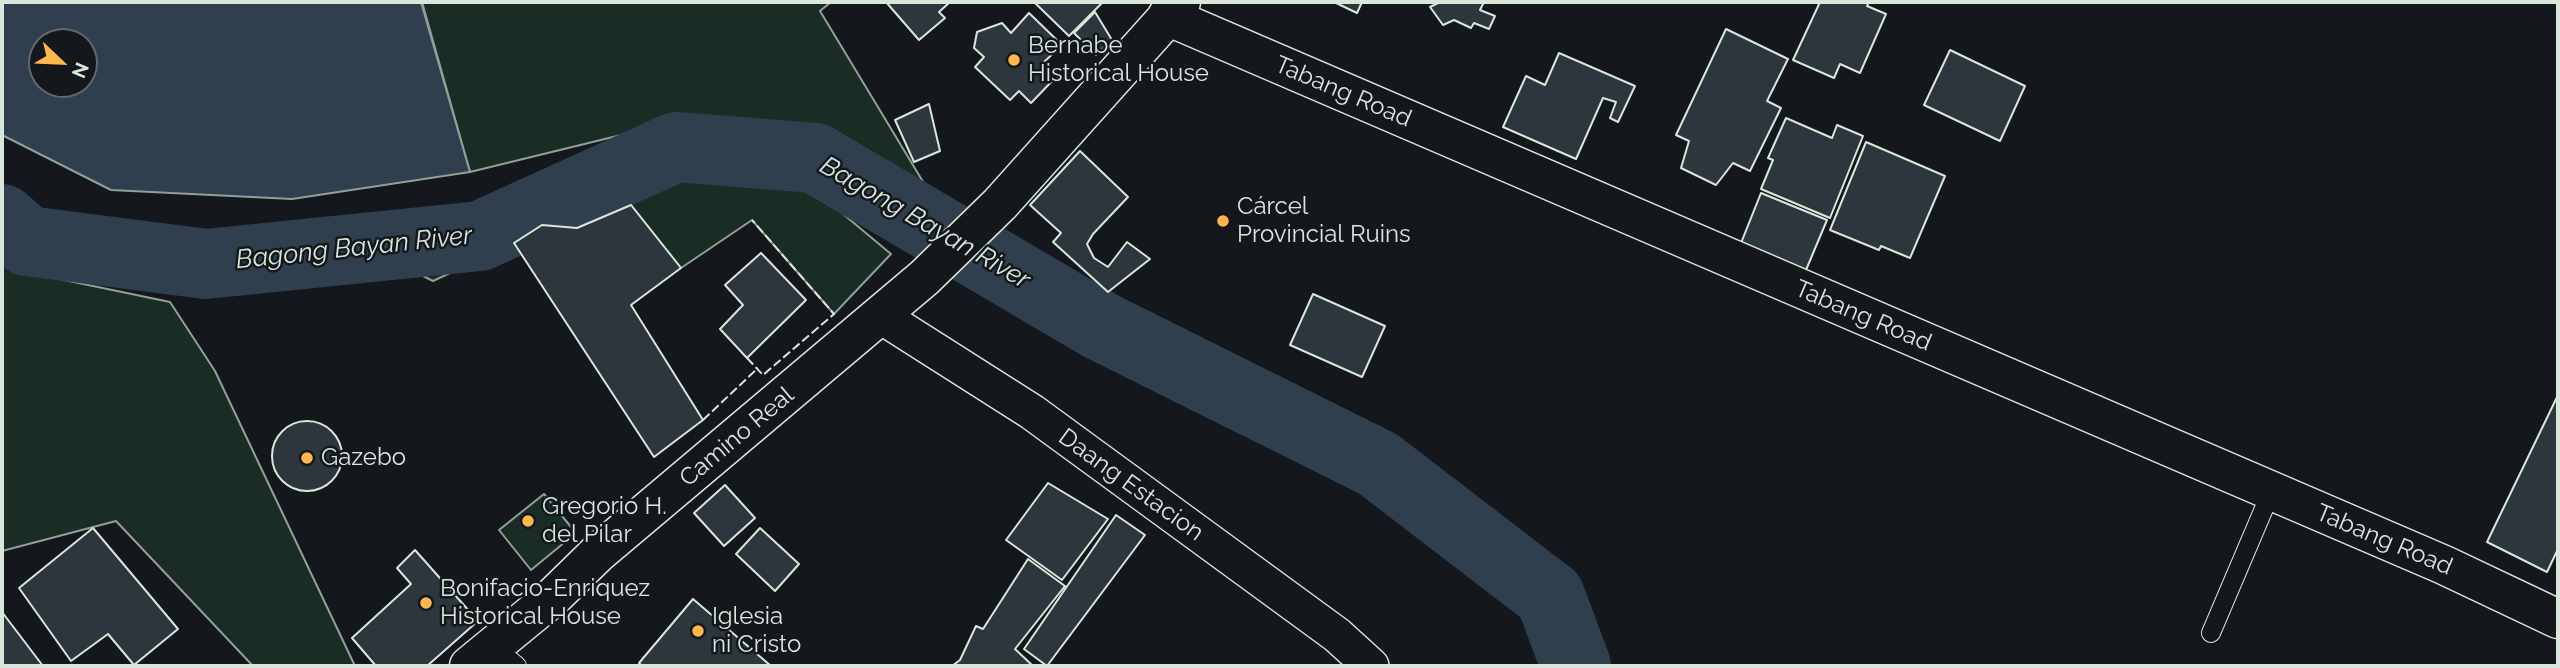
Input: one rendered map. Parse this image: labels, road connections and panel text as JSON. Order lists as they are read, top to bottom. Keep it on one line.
{"streets":{"main road":["Tabang Road","Camino Real"],"street":["Daang Estacion"]},"crossings":[["Tabang Road","Camino Real"],["Camino Real","Daang Estacion"]],"water":["Bagong Bayan River"],"places":["Bernabe Historical House","Cárcel Provincial Ruins","Gazebo","Gregorio H. del Pilar","Bonifacio-Enriquez Historical House","Iglesia ni Cristo"],"north":"bottom right"}
